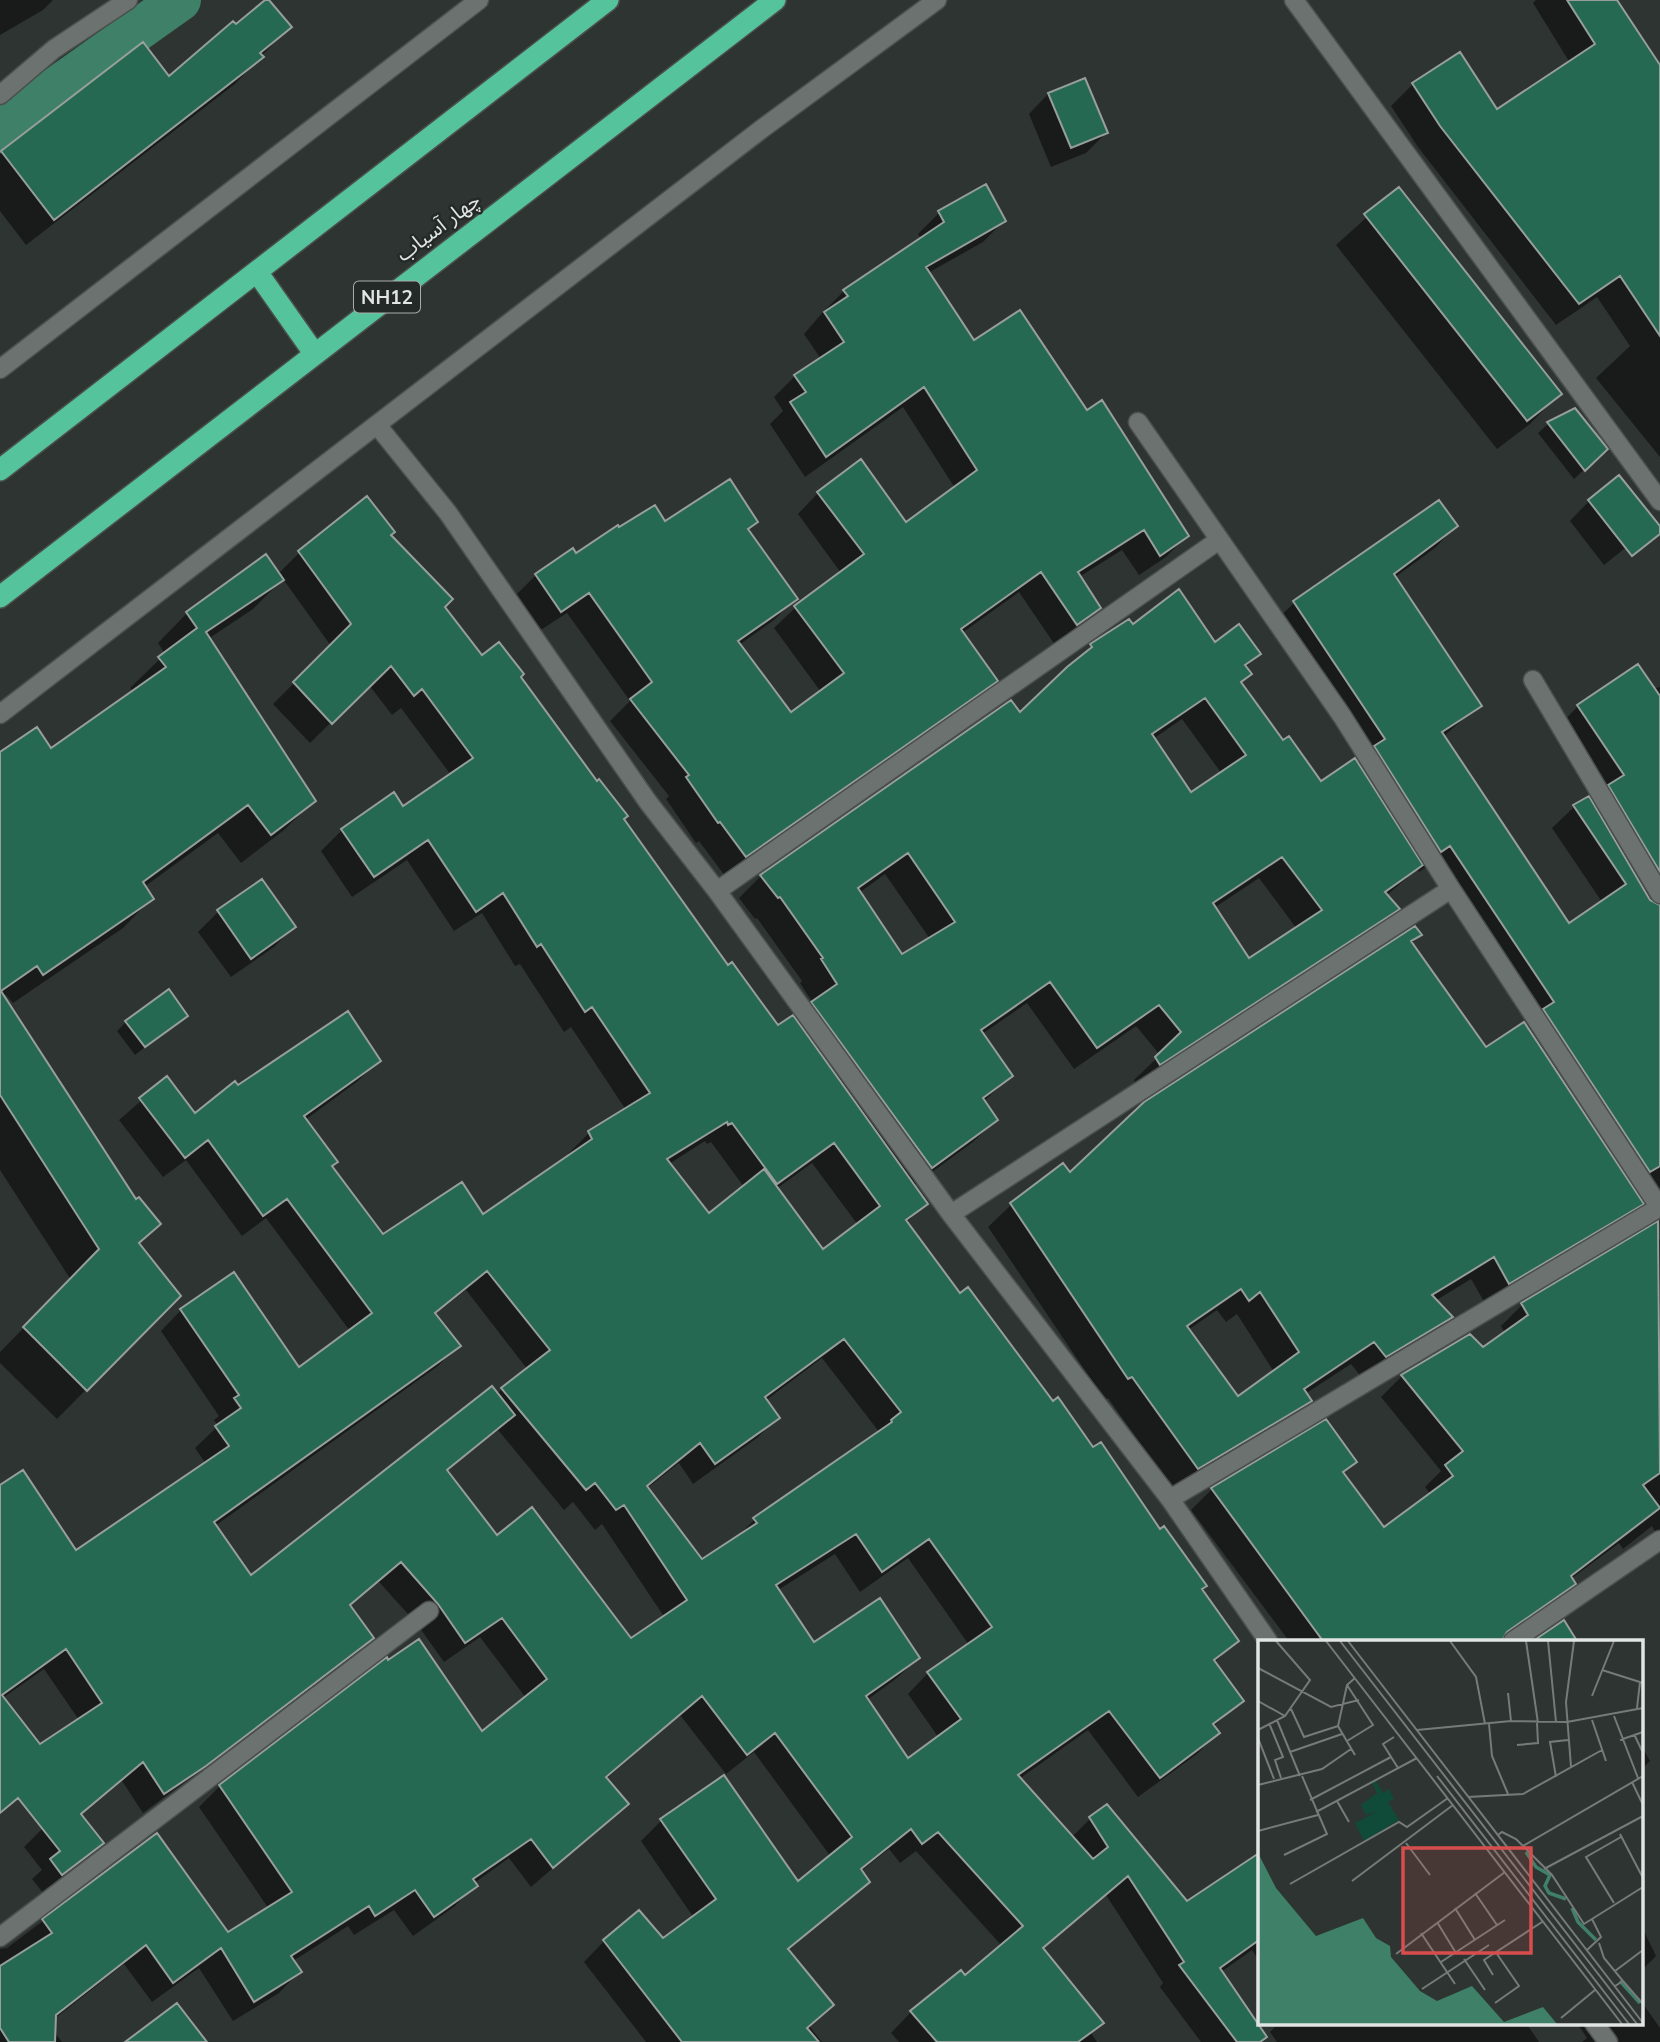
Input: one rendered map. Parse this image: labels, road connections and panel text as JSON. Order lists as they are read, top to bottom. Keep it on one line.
{"streets":{"highway":["چهار آسیاب","NH12"]}}
